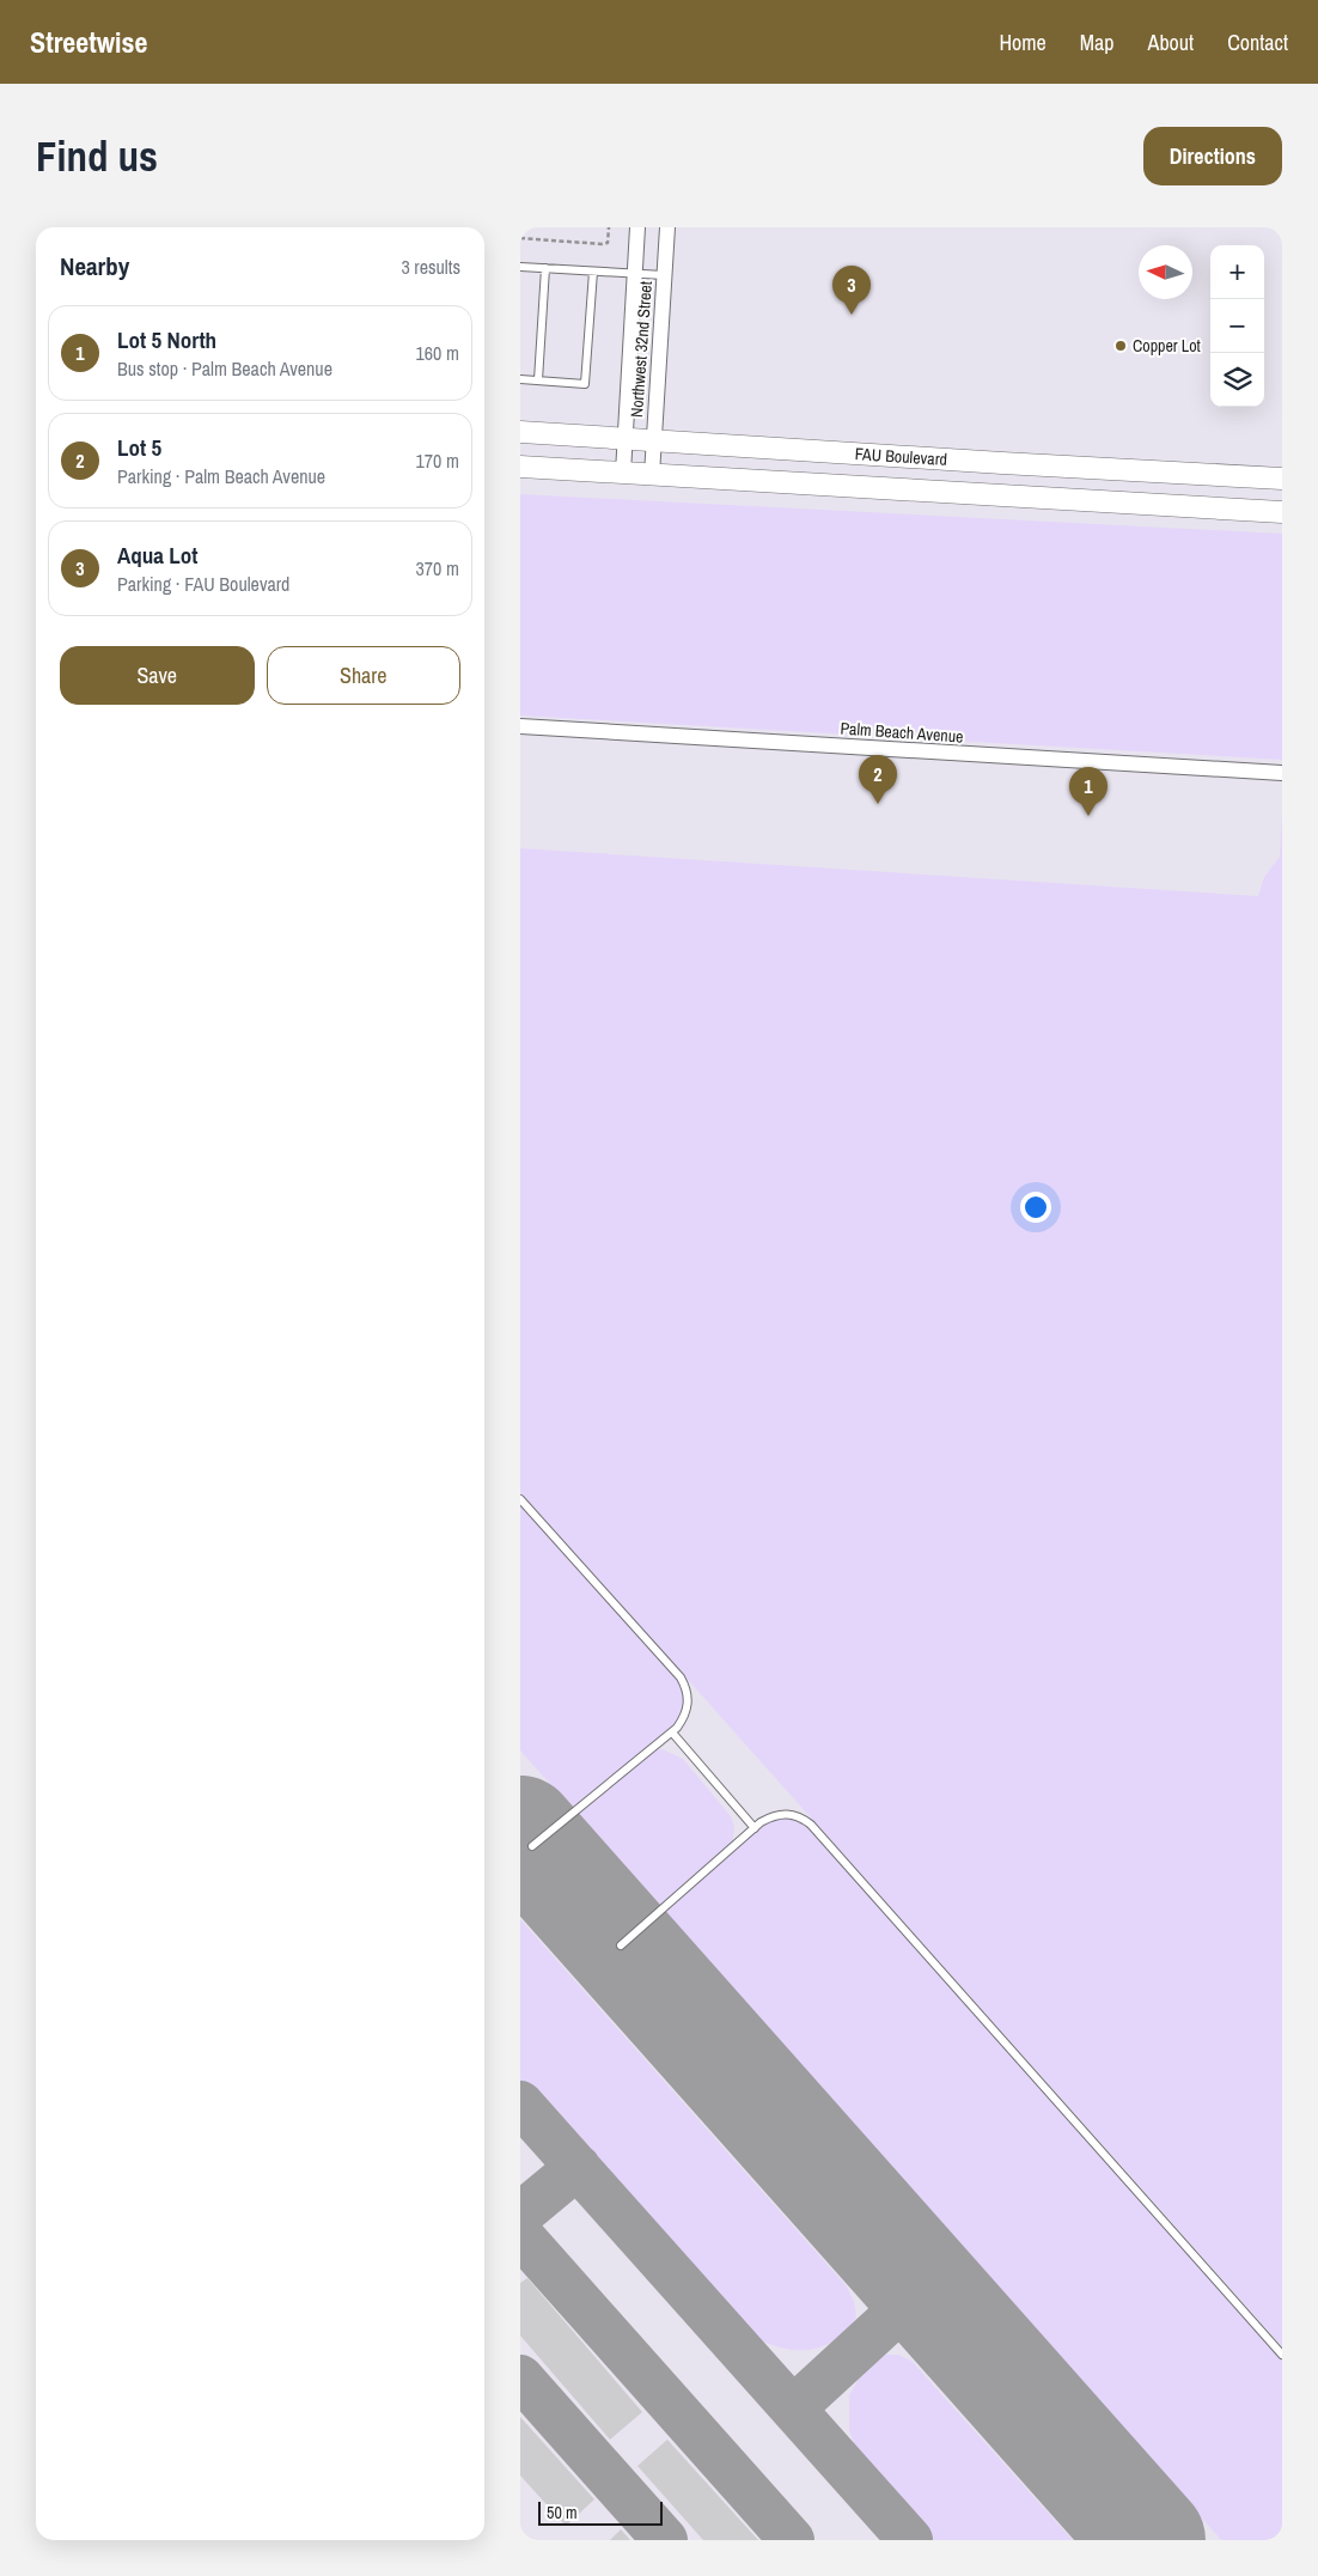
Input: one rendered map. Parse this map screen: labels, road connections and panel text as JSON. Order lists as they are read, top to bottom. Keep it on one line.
{"streets":{"street":["Northwest 32nd Street","FAU Boulevard","Palm Beach Avenue"]},"crossings":[["Northwest 32nd Street","FAU Boulevard"]],"places":["Copper Lot"],"scale_bar":"50 m","north":"left","page":{"header":"Streetwise","nav":["Home","Map","About","Contact"],"buttons":["Directions",["Save","Share"]],"title":"Find us","heading":["Nearby","3 results"],"map_buttons":["+","−"],"pins":["3","2","1"],"list":[{"mark":"1","name":"Lot 5 North","note":"Bus stop · Palm Beach Avenue","value":"160 m"},{"mark":"2","name":"Lot 5","note":"Parking · Palm Beach Avenue","value":"170 m"},{"mark":"3","name":"Aqua Lot","note":"Parking · FAU Boulevard","value":"370 m"}],"scale":"50 m"}}
